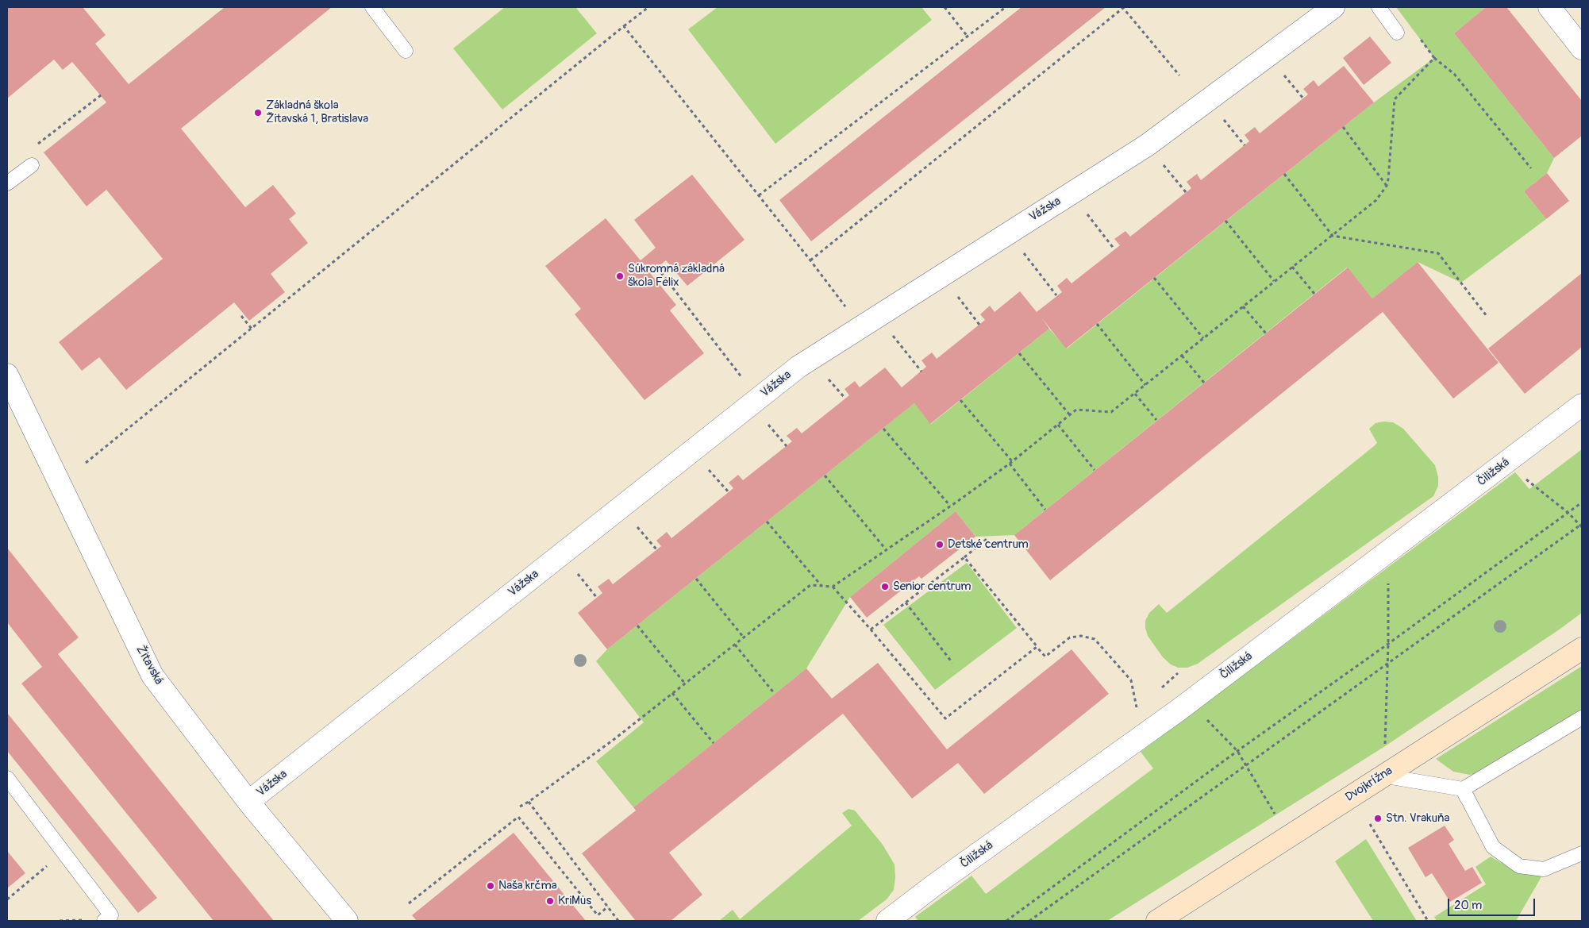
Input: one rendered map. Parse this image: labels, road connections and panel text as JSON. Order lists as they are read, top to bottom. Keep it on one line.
{"streets":{"street":["Vážska","Čiližská","Žitavská","Dvojkrížna"]},"crossings":[["Vážska","Žitavská"]],"places":["Základná škola Žitavská 1, Bratislava","Súkromná základná škola Felix","Detské centrum","Senior centrum","Stn. Vrakuňa","Naša krčma","KriMus"],"scale_bar":"20 m"}
